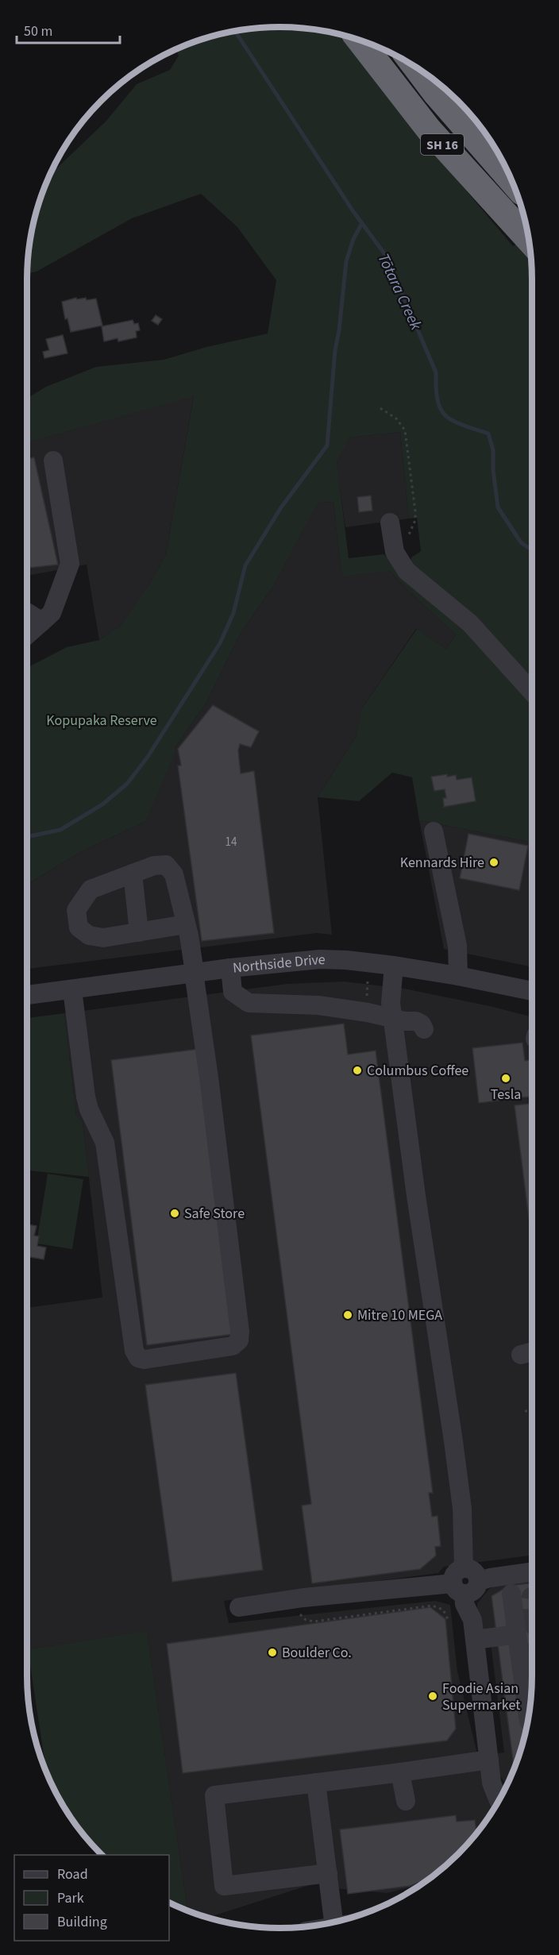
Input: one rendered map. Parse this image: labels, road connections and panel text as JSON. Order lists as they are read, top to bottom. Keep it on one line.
{"streets":{"highway":["SH 16"],"street":["Northside Drive"]},"water":["Tōtara Creek"],"parks":["Kopupaka Reserve"],"places":["Kennards Hire","Columbus Coffee","Tesla","Safe Store","Mitre 10 MEGA","Boulder Co.","Foodie Asian Supermarket"],"house_numbers":["14"],"legend":["Road","Park","Building"],"scale_bar":"50 m"}
